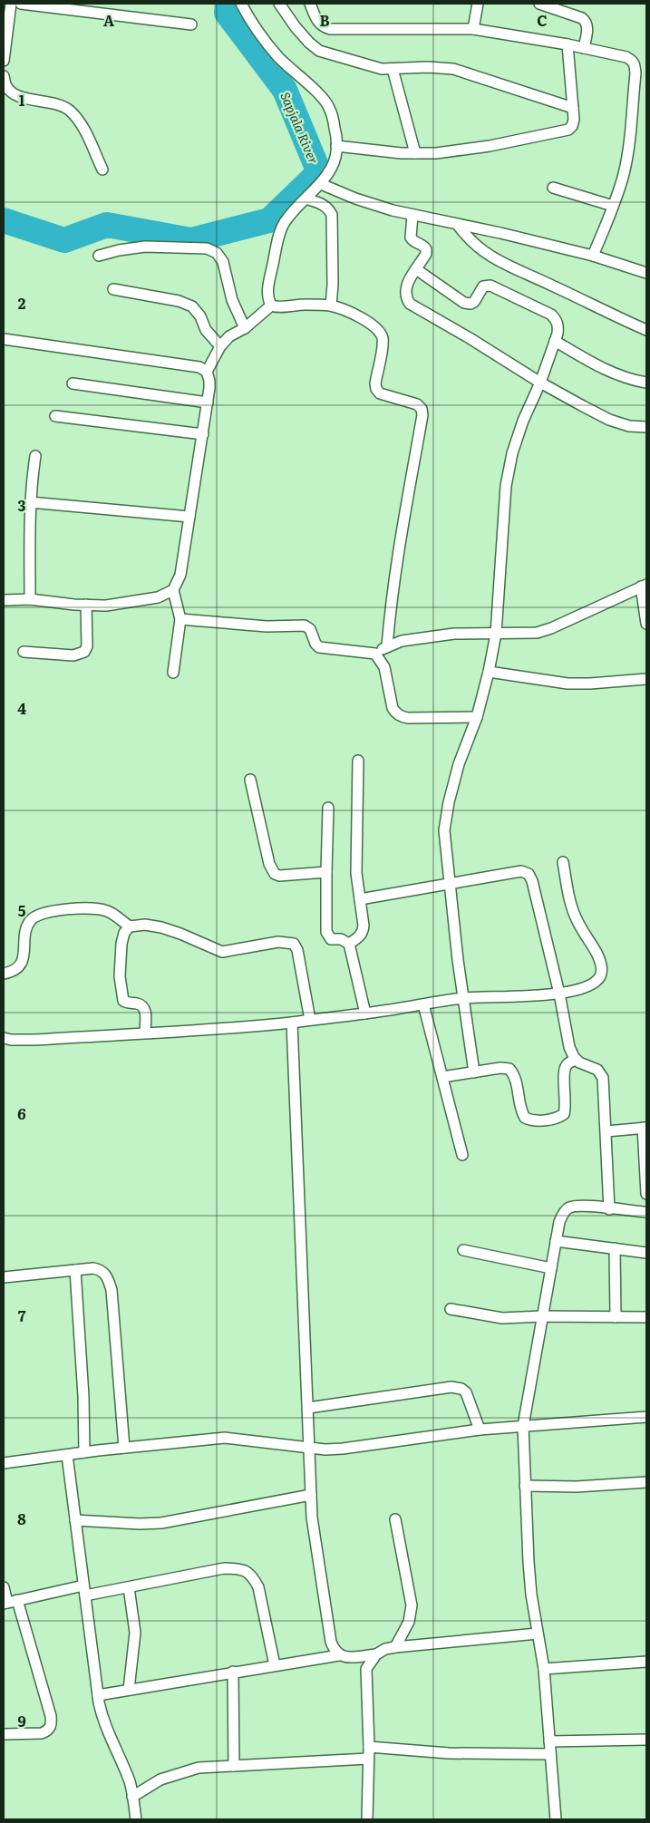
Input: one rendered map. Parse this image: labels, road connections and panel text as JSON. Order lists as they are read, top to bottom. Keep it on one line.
{"water":["Sapjala River"],"grid":{"columns":["A","B","C"],"rows":["1","2","3","4","5","6","7","8","9"]}}
